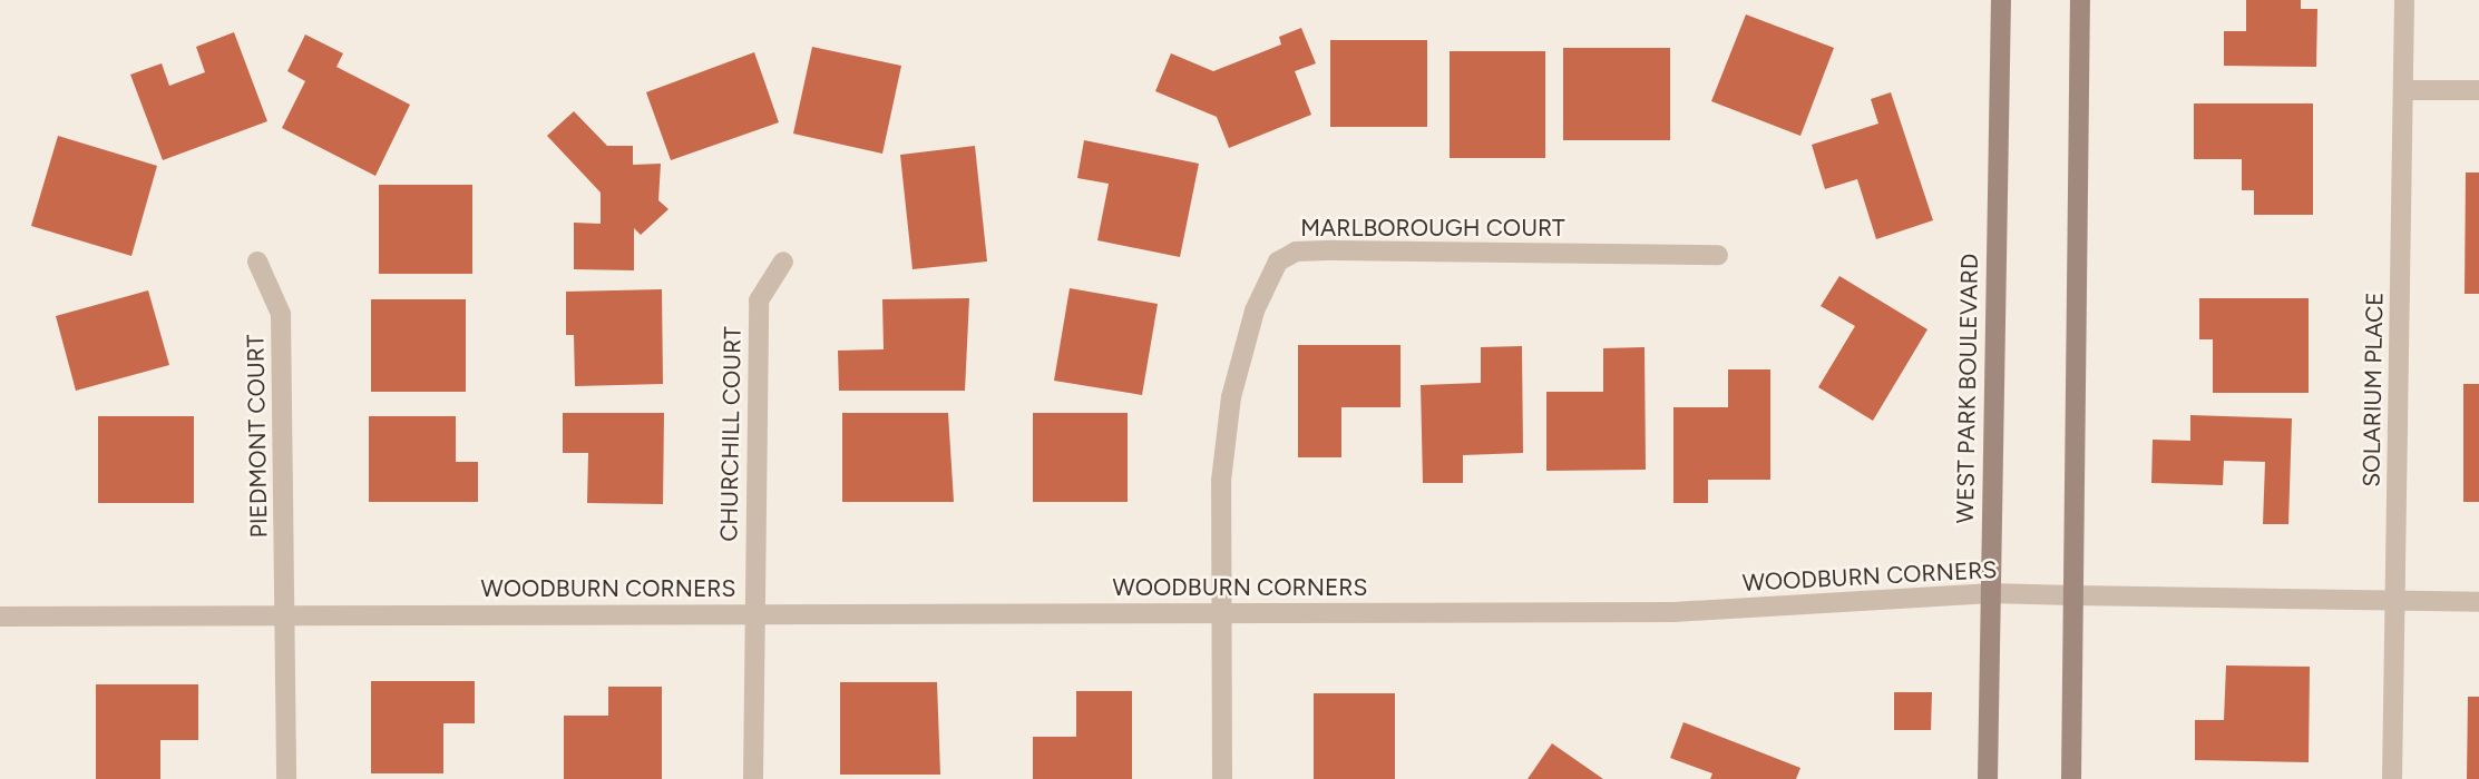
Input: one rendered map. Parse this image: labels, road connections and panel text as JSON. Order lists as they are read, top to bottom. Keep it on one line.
{"streets":{"main road":["WEST PARK BOULEVARD"],"street":["MARLBOROUGH COURT","SOLARIUM PLACE","CHURCHILL COURT","PIEDMONT COURT","WOODBURN CORNERS"]},"crossings":[["MARLBOROUGH COURT","WOODBURN CORNERS"],["WEST PARK BOULEVARD","WOODBURN CORNERS"],["SOLARIUM PLACE","WOODBURN CORNERS"],["CHURCHILL COURT","WOODBURN CORNERS"],["PIEDMONT COURT","WOODBURN CORNERS"]]}
